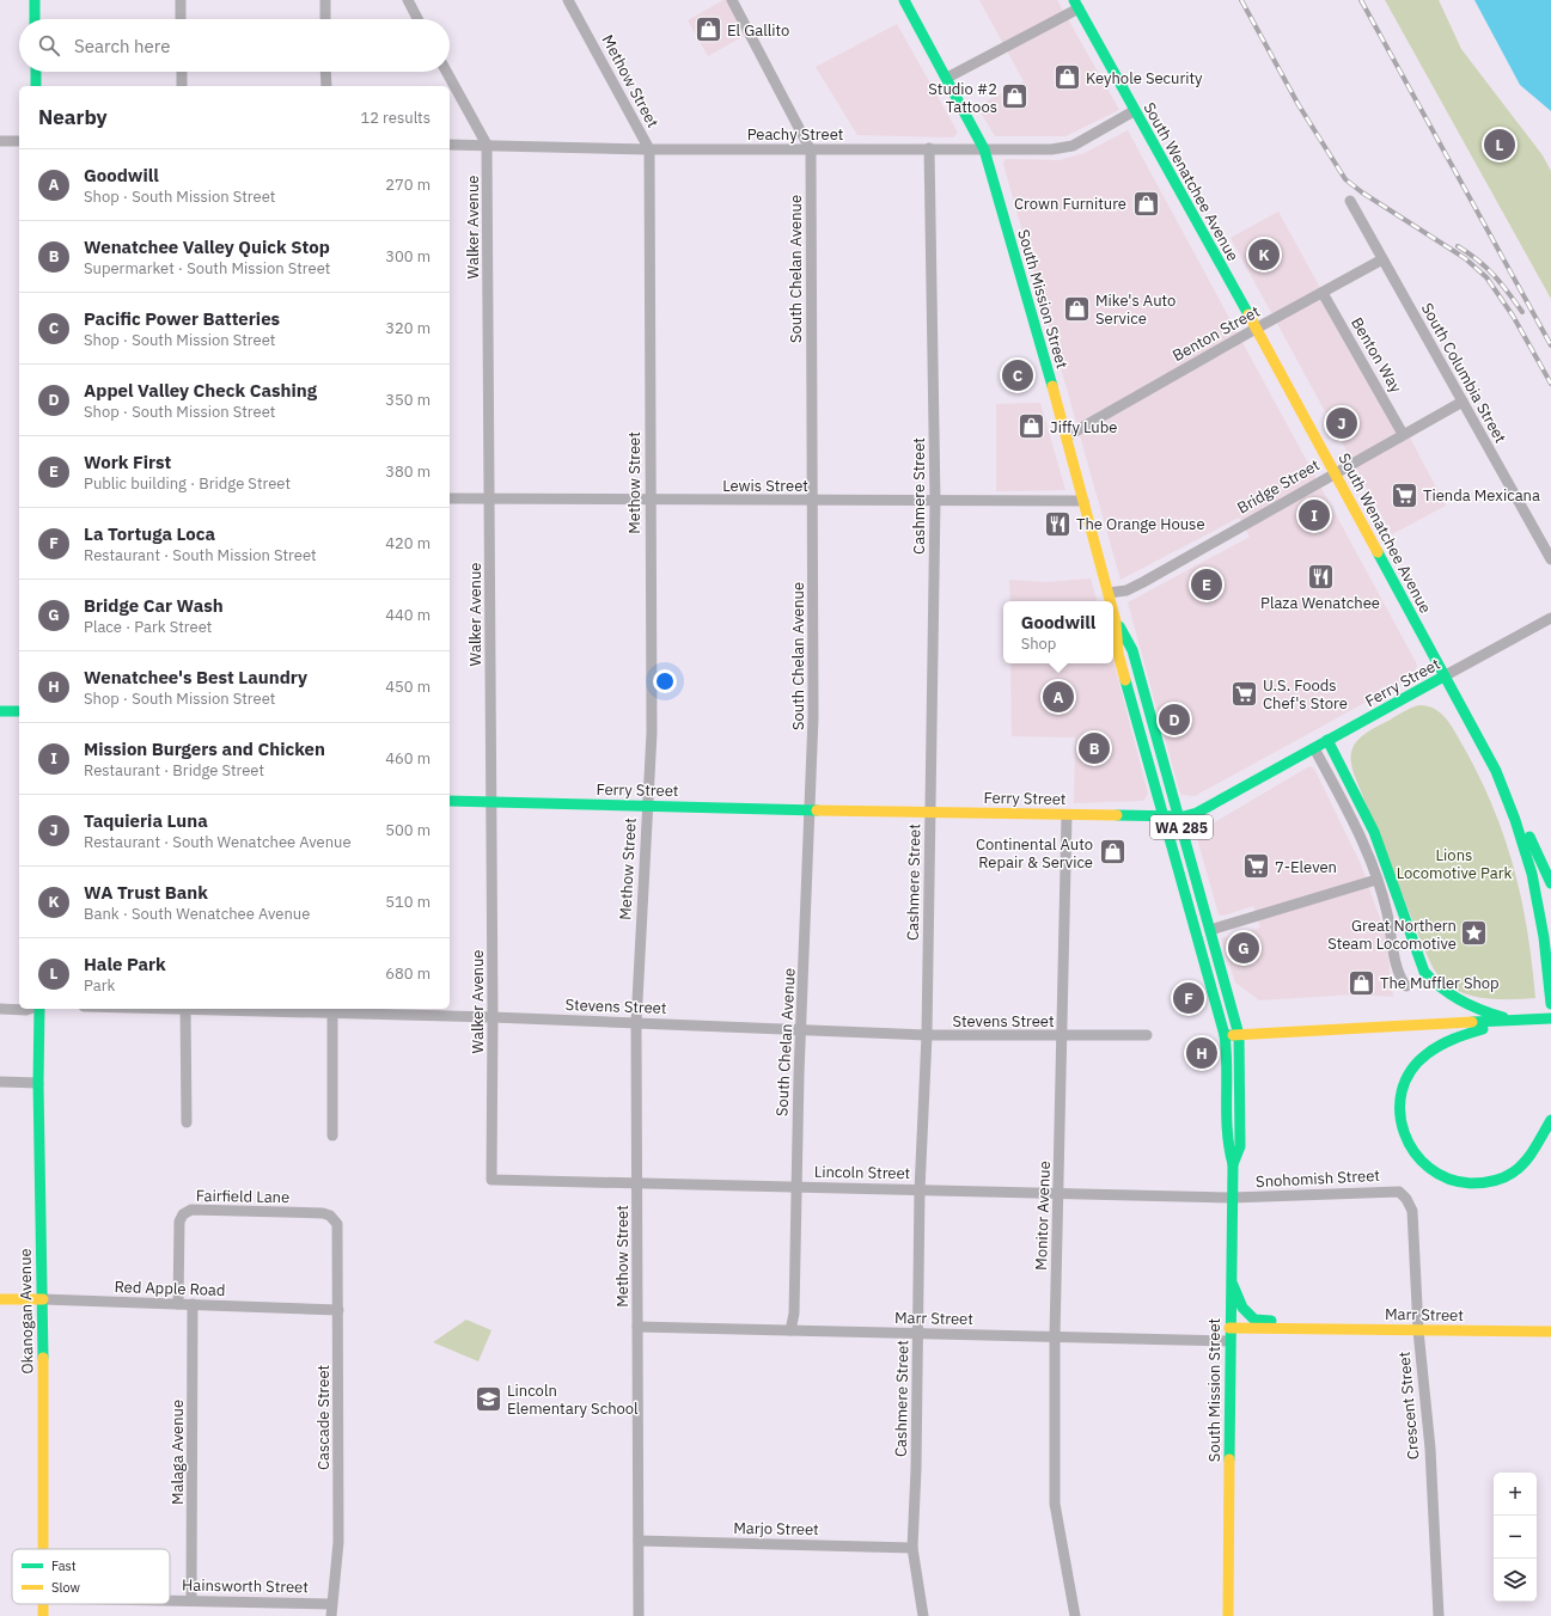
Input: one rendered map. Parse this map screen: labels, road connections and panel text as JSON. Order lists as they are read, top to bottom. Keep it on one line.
{"streets":{"main road":["South Wenatchee Avenue","South Mission Street","Ferry Street","WA 285","Red Apple Road","Okanogan Avenue","Marr Street"],"street":["Methow Street","Peachy Street","Walker Avenue","South Chelan Avenue","Benton Street","Benton Way","South Columbia Street","Lewis Street","Bridge Street","Cashmere Street","Stevens Street","Lincoln Street","Snohomish Street","Fairfield Lane","Monitor Avenue","Crescent Street","Cascade Street","Malaga Avenue","Marjo Street","Hainsworth Street"]},"crossings":[["Methow Street","Peachy Street"],["Methow Street","Lewis Street"],["Methow Street","Ferry Street"],["Methow Street","Stevens Street"],["Methow Street","Lincoln Street"],["Methow Street","Marr Street"],["Methow Street","Marjo Street"],["Peachy Street","South Wenatchee Avenue"],["Peachy Street","Walker Avenue"],["Peachy Street","South Chelan Avenue"],["Peachy Street","South Mission Street"],["Peachy Street","Cashmere Street"],["South Wenatchee Avenue","Benton Street"],["South Wenatchee Avenue","Bridge Street"],["South Wenatchee Avenue","Ferry Street"],["Walker Avenue","Lewis Street"],["Walker Avenue","Ferry Street"],["Walker Avenue","Stevens Street"],["Walker Avenue","Lincoln Street"],["South Chelan Avenue","Lewis Street"],["South Chelan Avenue","Ferry Street"],["South Chelan Avenue","Stevens Street"],["South Chelan Avenue","Lincoln Street"],["South Chelan Avenue","Marr Street"],["South Mission Street","Benton Street"],["South Mission Street","Lewis Street"],["South Mission Street","Bridge Street"],["South Mission Street","Ferry Street"],["South Mission Street","Lincoln Street"],["South Mission Street","Snohomish Street"],["South Mission Street","Marr Street"],["Benton Street","Benton Way"],["Benton Street","South Columbia Street"],["Benton Way","Bridge Street"],["South Columbia Street","Bridge Street"],["Lewis Street","Cashmere Street"],["Cashmere Street","Ferry Street"],["Cashmere Street","Stevens Street"],["Cashmere Street","Lincoln Street"],["Cashmere Street","Marr Street"],["Cashmere Street","Marjo Street"],["Ferry Street","Monitor Avenue"],["Stevens Street","Monitor Avenue"],["Lincoln Street","Snohomish Street"],["Lincoln Street","Monitor Avenue"],["Snohomish Street","Crescent Street"],["Fairfield Lane","Red Apple Road"],["Fairfield Lane","Cascade Street"],["Monitor Avenue","Marr Street"],["Red Apple Road","Okanogan Avenue"],["Red Apple Road","Cascade Street"],["Red Apple Road","Malaga Avenue"],["Marr Street","Crescent Street"],["Cascade Street","Hainsworth Street"],["Malaga Avenue","Hainsworth Street"]],"parks":["Lions Locomotive Park"],"places":{"shop":["El Gallito","Keyhole Security","Studio #2 Tattoos","Crown Furniture","Mike's Auto Service","Jiffy Lube","Continental Auto Repair & Service","The Muffler Shop"],"supermarket":["Tienda Mexicana","U.S. Foods Chef's Store","7-Eleven"],"restaurant":["The Orange House","Plaza Wenatchee"],"place":["Great Northern Steam Locomotive"],"school or university":["Lincoln Elementary School"]},"legend":["Fast","Slow"],"page":{"search":"Search here","heading":["Nearby","12 results"],"pins":["L","K","C","J","I","E","A","D","B","G","F","H"],"list":[{"mark":"A","name":"Goodwill","note":"Shop · South Mission Street","value":"270 m"},{"mark":"B","name":"Wenatchee Valley Quick Stop","note":"Supermarket · South Mission Street","value":"300 m"},{"mark":"C","name":"Pacific Power Batteries","note":"Shop · South Mission Street","value":"320 m"},{"mark":"D","name":"Appel Valley Check Cashing","note":"Shop · South Mission Street","value":"350 m"},{"mark":"E","name":"Work First","note":"Public building · Bridge Street","value":"380 m"},{"mark":"F","name":"La Tortuga Loca","note":"Restaurant · South Mission Street","value":"420 m"},{"mark":"G","name":"Bridge Car Wash","note":"Place · Park Street","value":"440 m"},{"mark":"H","name":"Wenatchee's Best Laundry","note":"Shop · South Mission Street","value":"450 m"},{"mark":"I","name":"Mission Burgers and Chicken","note":"Restaurant · Bridge Street","value":"460 m"},{"mark":"J","name":"Taquieria Luna","note":"Restaurant · South Wenatchee Avenue","value":"500 m"},{"mark":"K","name":"WA Trust Bank","note":"Bank · South Wenatchee Avenue","value":"510 m"},{"mark":"L","name":"Hale Park","note":"Park","value":"680 m"}],"popup":["Goodwill","Shop"],"map_buttons":["+","−"]}}
